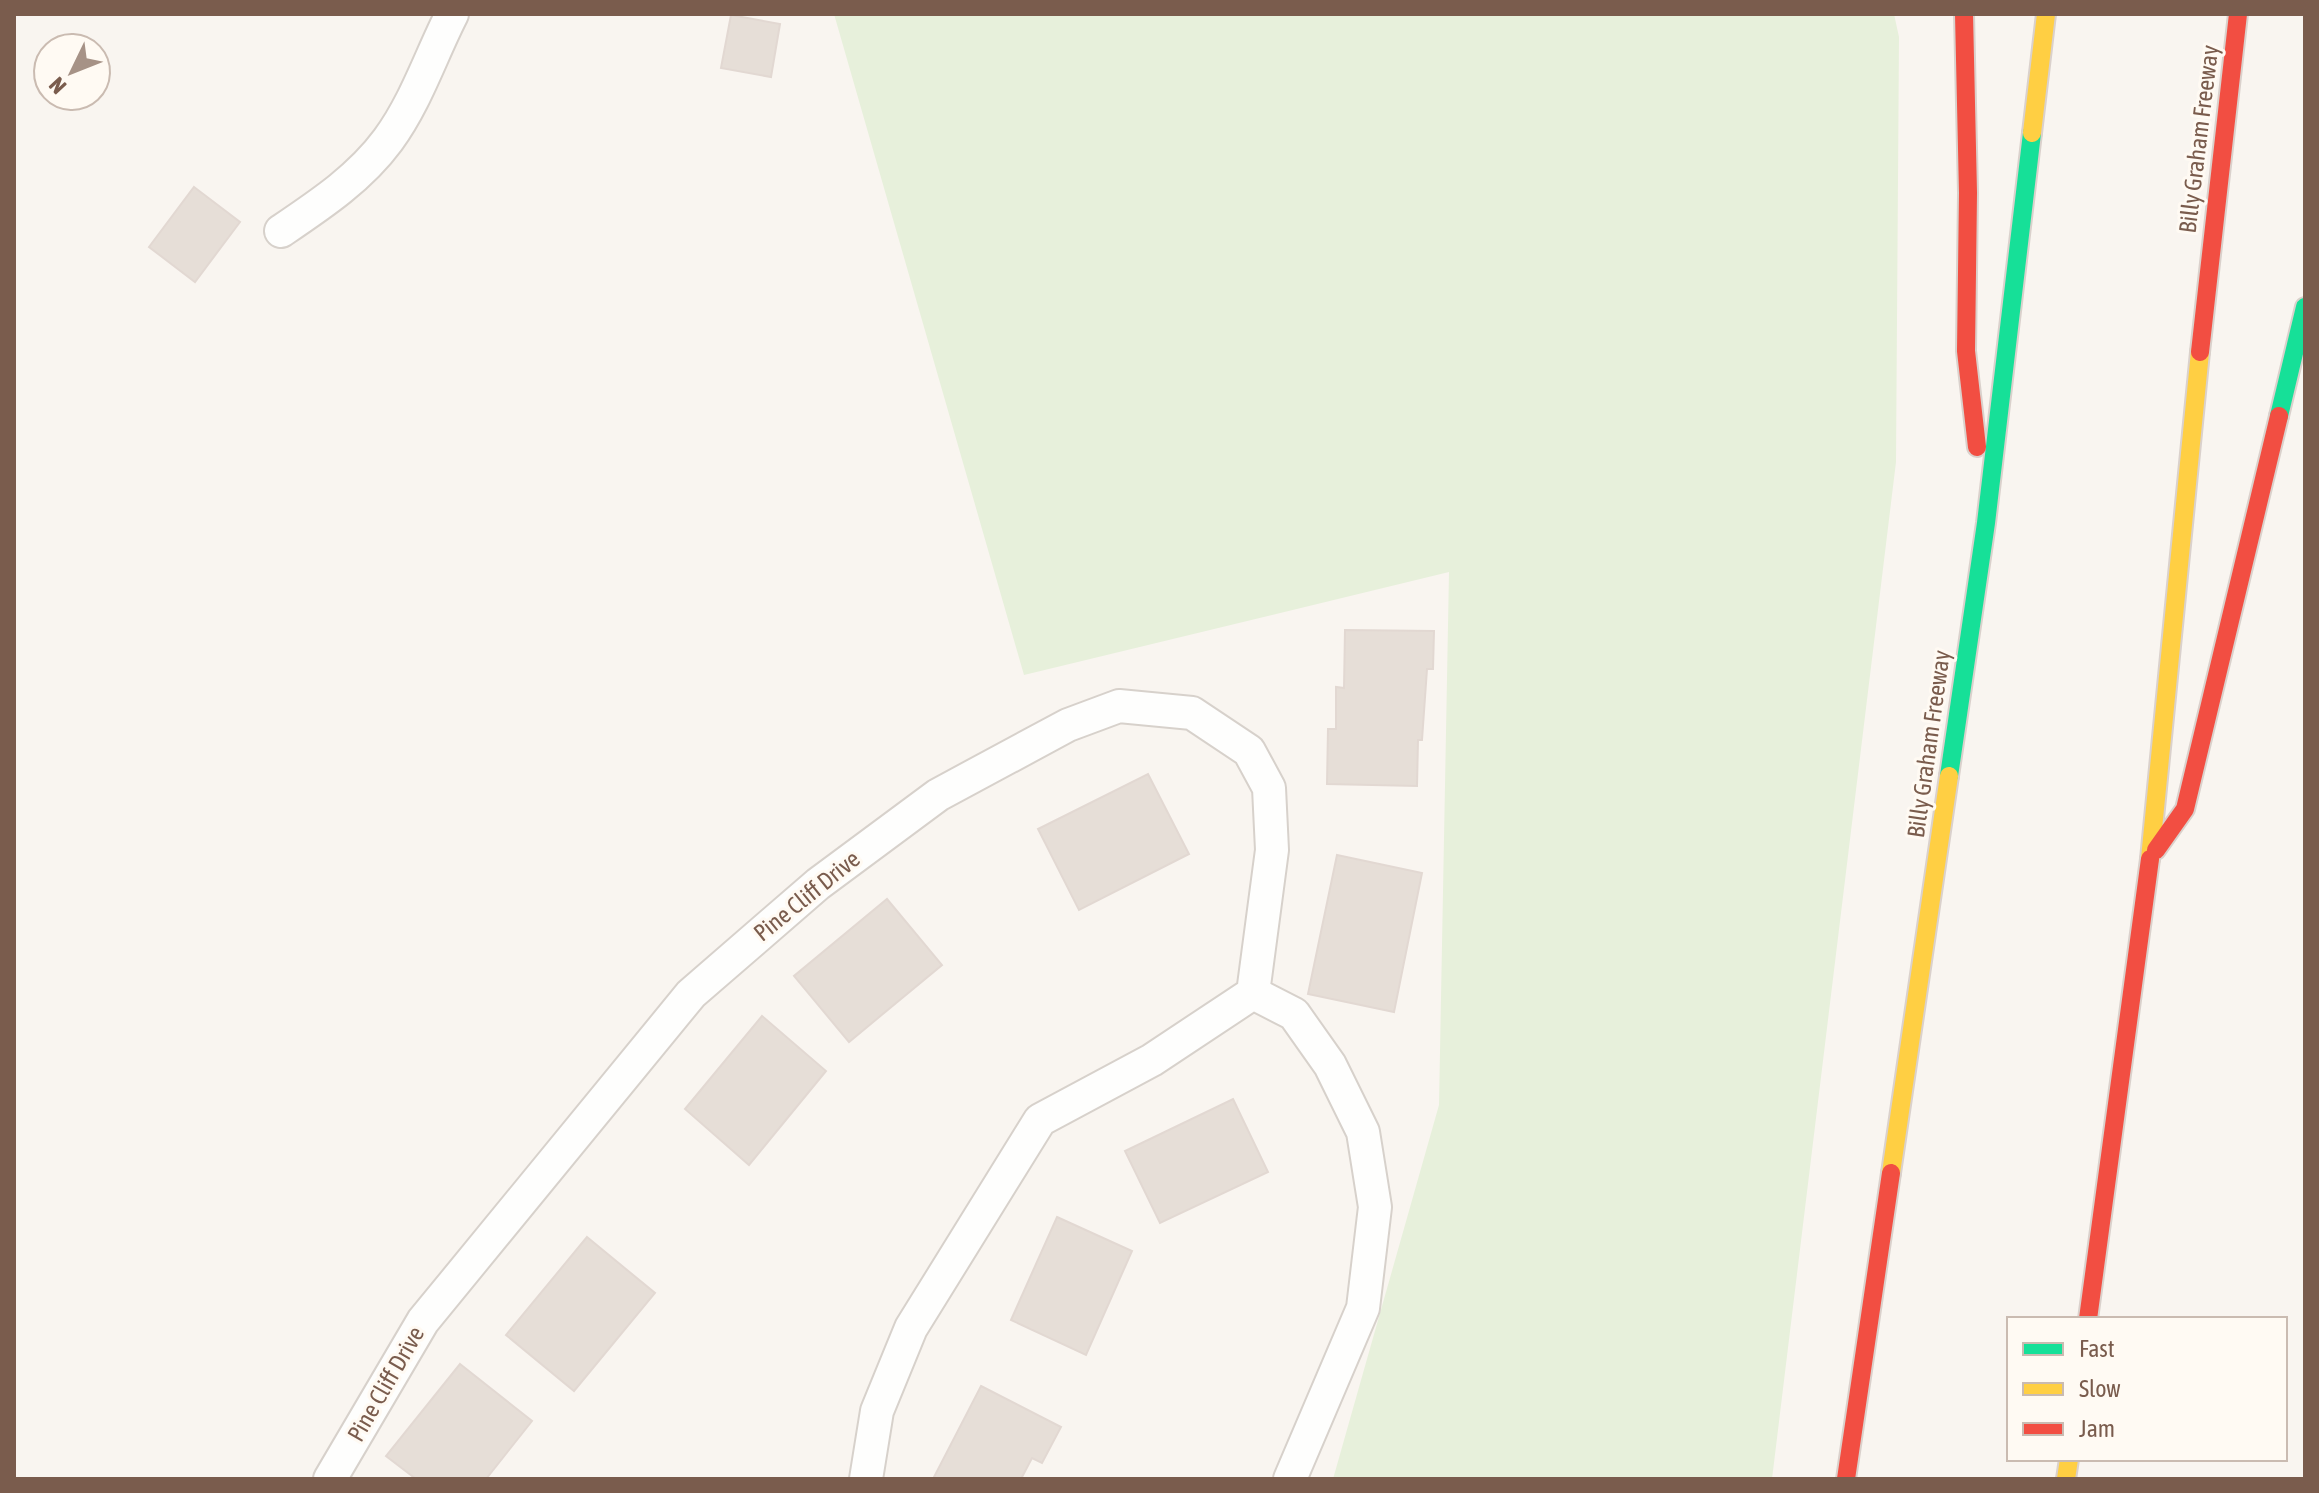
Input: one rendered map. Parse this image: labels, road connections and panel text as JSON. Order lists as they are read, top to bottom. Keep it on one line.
{"streets":{"highway":["Billy Graham Freeway"],"street":["Pine Cliff Drive"]},"legend":["Fast","Slow","Jam"],"north":"bottom left"}
